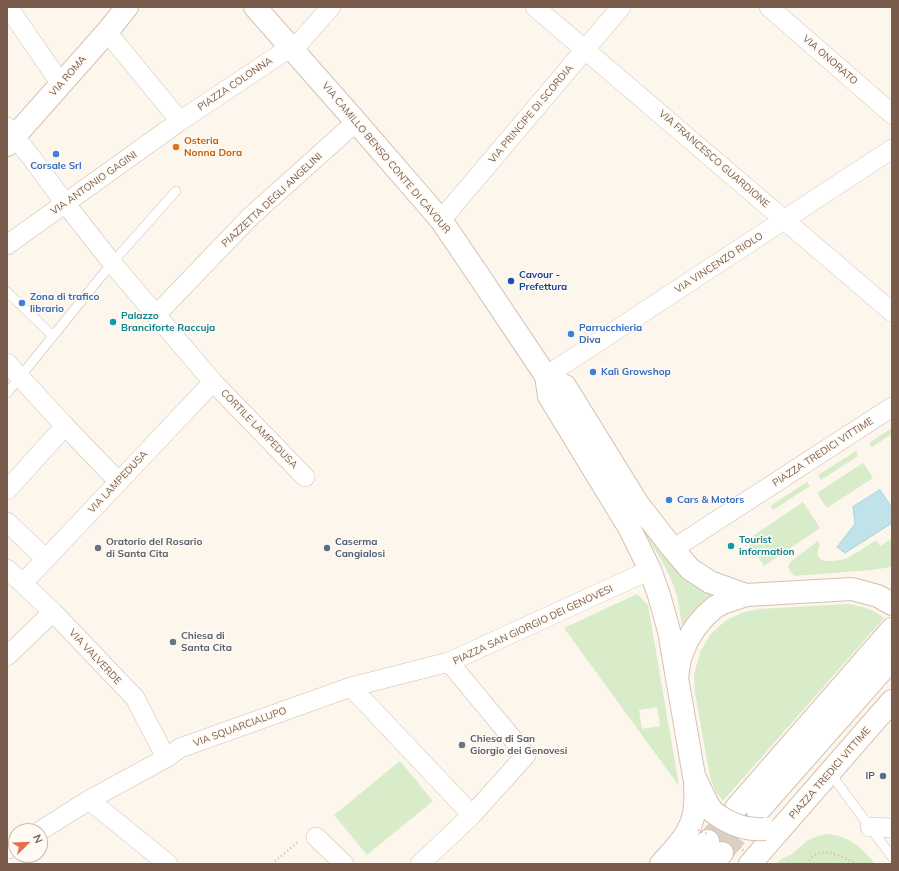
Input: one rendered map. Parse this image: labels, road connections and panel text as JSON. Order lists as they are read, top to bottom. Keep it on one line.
{"streets":{"street":["VIA ONORATO","VIA ROMA","PIAZZA COLONNA","VIA PRINCIPE DI SCORDIA","VIA CAMILLO BENSO CONTE DI CAVOUR","VIA FRANCESCO GUARDIONE","VIA ANTONIO GAGINI","PIAZZETTA DEGLI ANGELINI","VIA VINCENZO RIOLO","CORTILE LAMPEDUSA","PIAZZA TREDICI VITTIME","VIA LAMPEDUSA","PIAZZA SAN GIORGIO DEI GENOVESI","VIA VALVERDE","VIA SQUARCIALUPO"]},"crossings":[["VIA ROMA","CORTILE LAMPEDUSA"],["PIAZZA COLONNA","VIA CAMILLO BENSO CONTE DI CAVOUR"],["PIAZZA COLONNA","VIA ANTONIO GAGINI"],["VIA PRINCIPE DI SCORDIA","VIA CAMILLO BENSO CONTE DI CAVOUR"],["VIA PRINCIPE DI SCORDIA","VIA FRANCESCO GUARDIONE"],["VIA CAMILLO BENSO CONTE DI CAVOUR","PIAZZETTA DEGLI ANGELINI"],["VIA CAMILLO BENSO CONTE DI CAVOUR","VIA VINCENZO RIOLO"],["VIA FRANCESCO GUARDIONE","VIA VINCENZO RIOLO"],["VIA ANTONIO GAGINI","CORTILE LAMPEDUSA"],["PIAZZETTA DEGLI ANGELINI","CORTILE LAMPEDUSA"],["CORTILE LAMPEDUSA","VIA LAMPEDUSA"],["VIA LAMPEDUSA","VIA VALVERDE"],["PIAZZA SAN GIORGIO DEI GENOVESI","VIA SQUARCIALUPO"],["VIA VALVERDE","VIA SQUARCIALUPO"]],"places":["Osteria Nonna Dora","Corsale Srl","Cavour - Prefettura","Zona di trafico librario","Palazzo Branciforte Raccuja","Parrucchieria Diva","Kalì Growshop","Cars & Motors","Tourist information","Oratorio del Rosario di Santa Cita","Caserma Cangialosi","Chiesa di Santa Cita","Chiesa di San Giorgio dei Genovesi","IP"],"north":"top right"}
